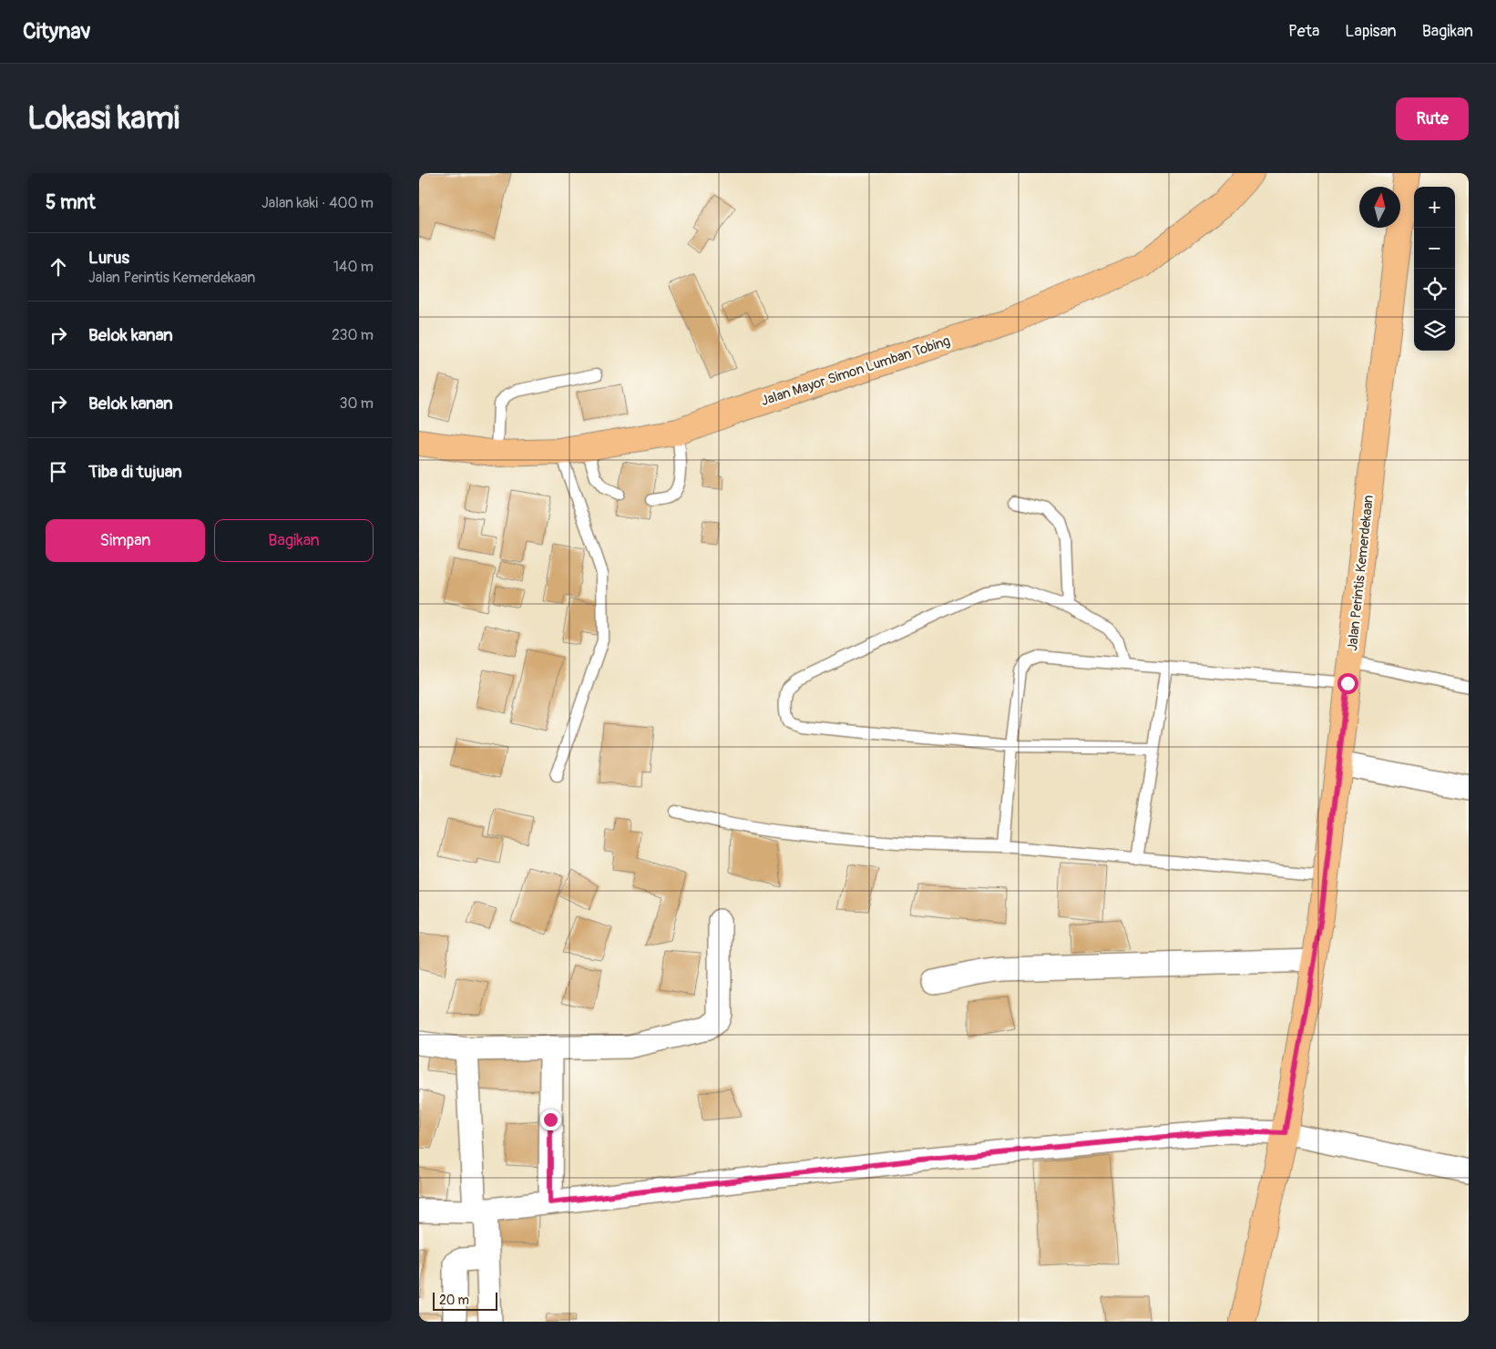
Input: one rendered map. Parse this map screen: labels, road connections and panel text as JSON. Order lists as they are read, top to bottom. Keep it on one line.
{"streets":{"main road":["Jalan Mayor Simon Lumban Tobing","Jalan Perintis Kemerdekaan"]},"scale_bar":"20 m","north":"top","page":{"header":"Citynav","nav":["Peta","Lapisan","Bagikan"],"buttons":["Rute",["Simpan","Bagikan"]],"title":"Lokasi kami","heading":["5 mnt","Jalan kaki · 400 m"],"map_buttons":["+","−"],"list":[["Lurus","Jalan Perintis Kemerdekaan","140 m"],["Belok kanan","230 m"],["Belok kanan","30 m"],"Tiba di tujuan"],"scale":"20 m"}}
